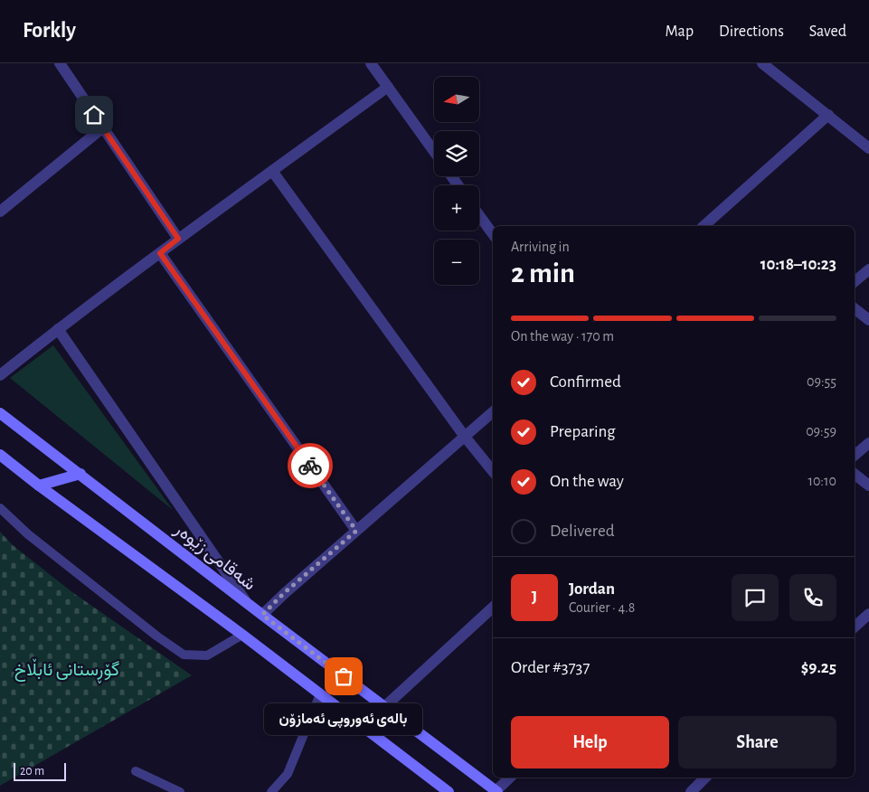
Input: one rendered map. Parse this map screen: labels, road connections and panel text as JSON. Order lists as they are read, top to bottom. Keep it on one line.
{"streets":{"main road":["شەقامی زێوەر"]},"parks":["گۆڕستانی ئابڵاخ"],"places":["بالەی ئەوروپی ئەمازۆن"],"scale_bar":"20 m","north":"left","page":{"header":"Forkly","nav":["Map","Directions","Saved"],"map_buttons":["+","−"],"heading":["2 min","Arriving in","10:18–10:23"],"panel":["Jordan","Courier · 4.8","Order #3737","$9.25"],"bar":"On the way · 170 m","list":[["Confirmed","09:55"],["Preparing","09:59"],["On the way","10:10"],"Delivered"],"round":"J","bubble":"بالەی ئەوروپی ئەمازۆن","buttons":["Help","Share"],"scale":"20 m"}}
